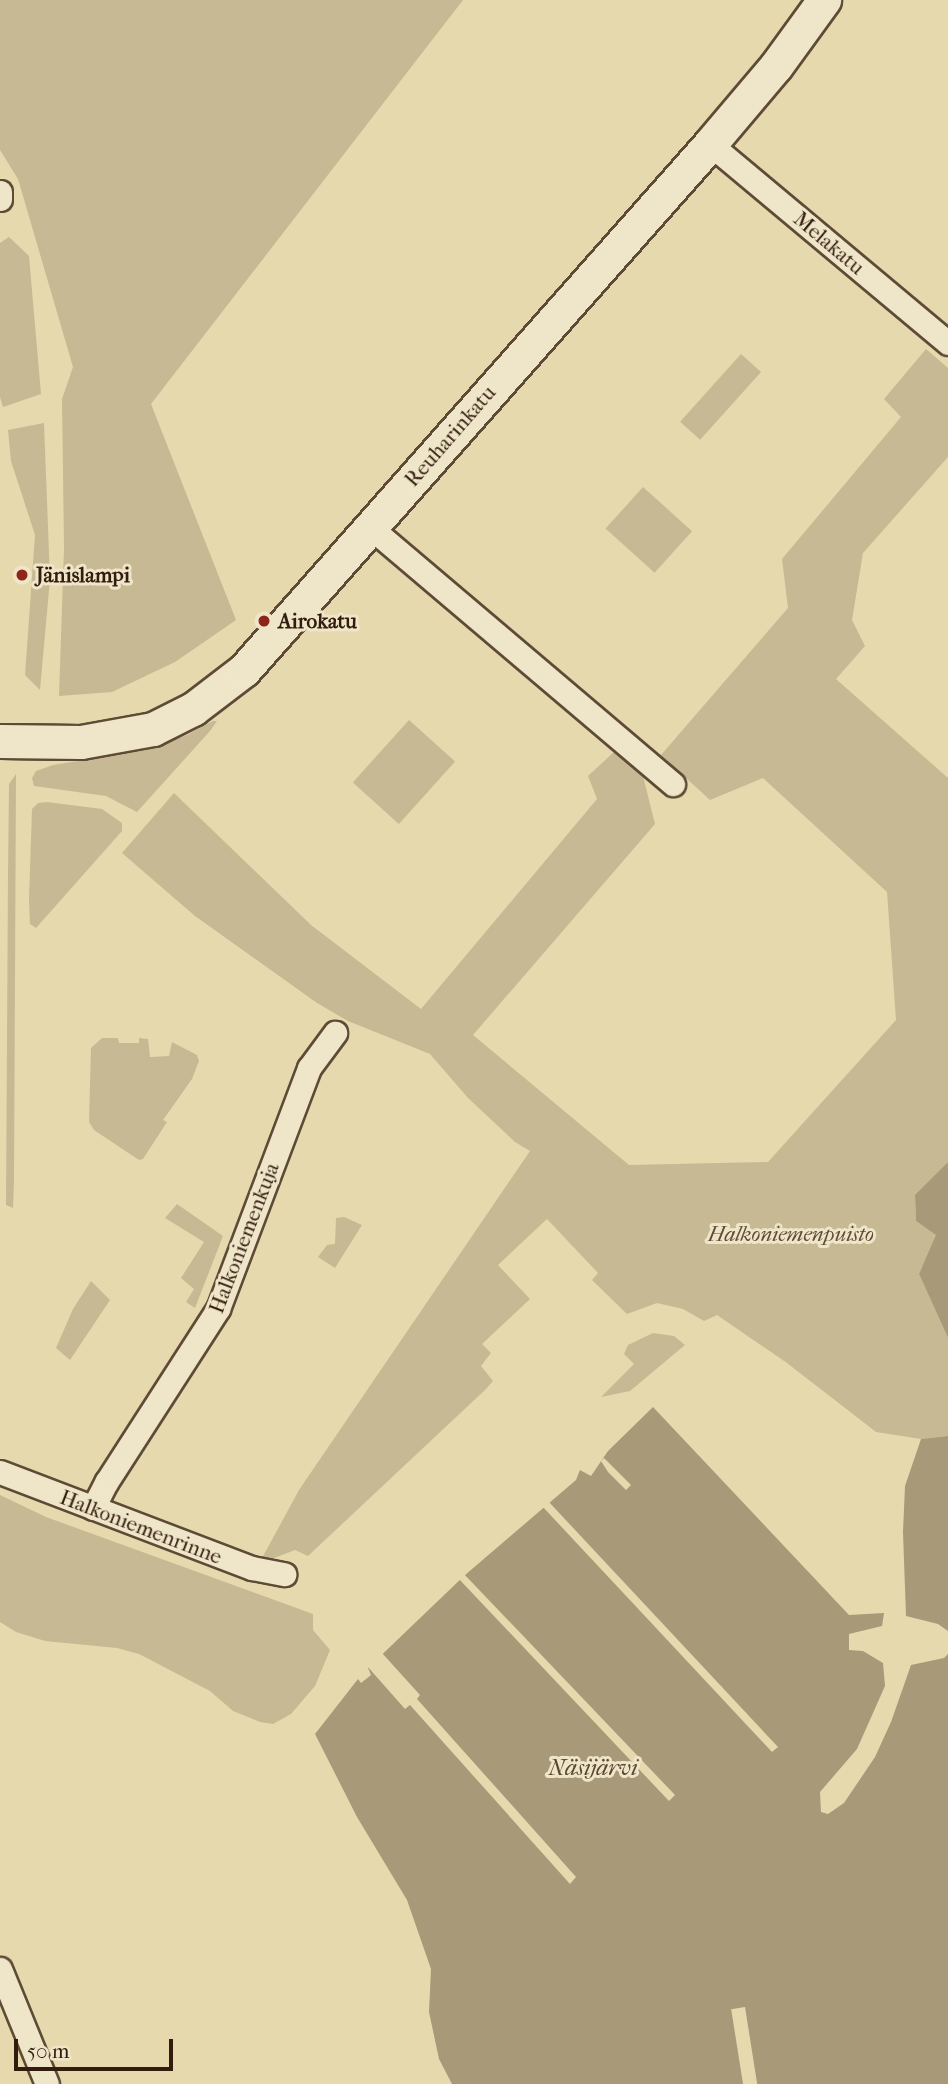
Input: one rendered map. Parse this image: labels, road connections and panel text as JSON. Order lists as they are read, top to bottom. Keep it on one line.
{"streets":{"street":["Melakatu","Reuharinkatu","Halkoniemenkuja","Halkoniemenrinne"]},"crossings":[["Melakatu","Reuharinkatu"],["Halkoniemenkuja","Halkoniemenrinne"]],"water":["Näsijärvi"],"parks":["Halkoniemenpuisto"],"places":["Jänislampi","Airokatu"],"scale_bar":"50 m"}
